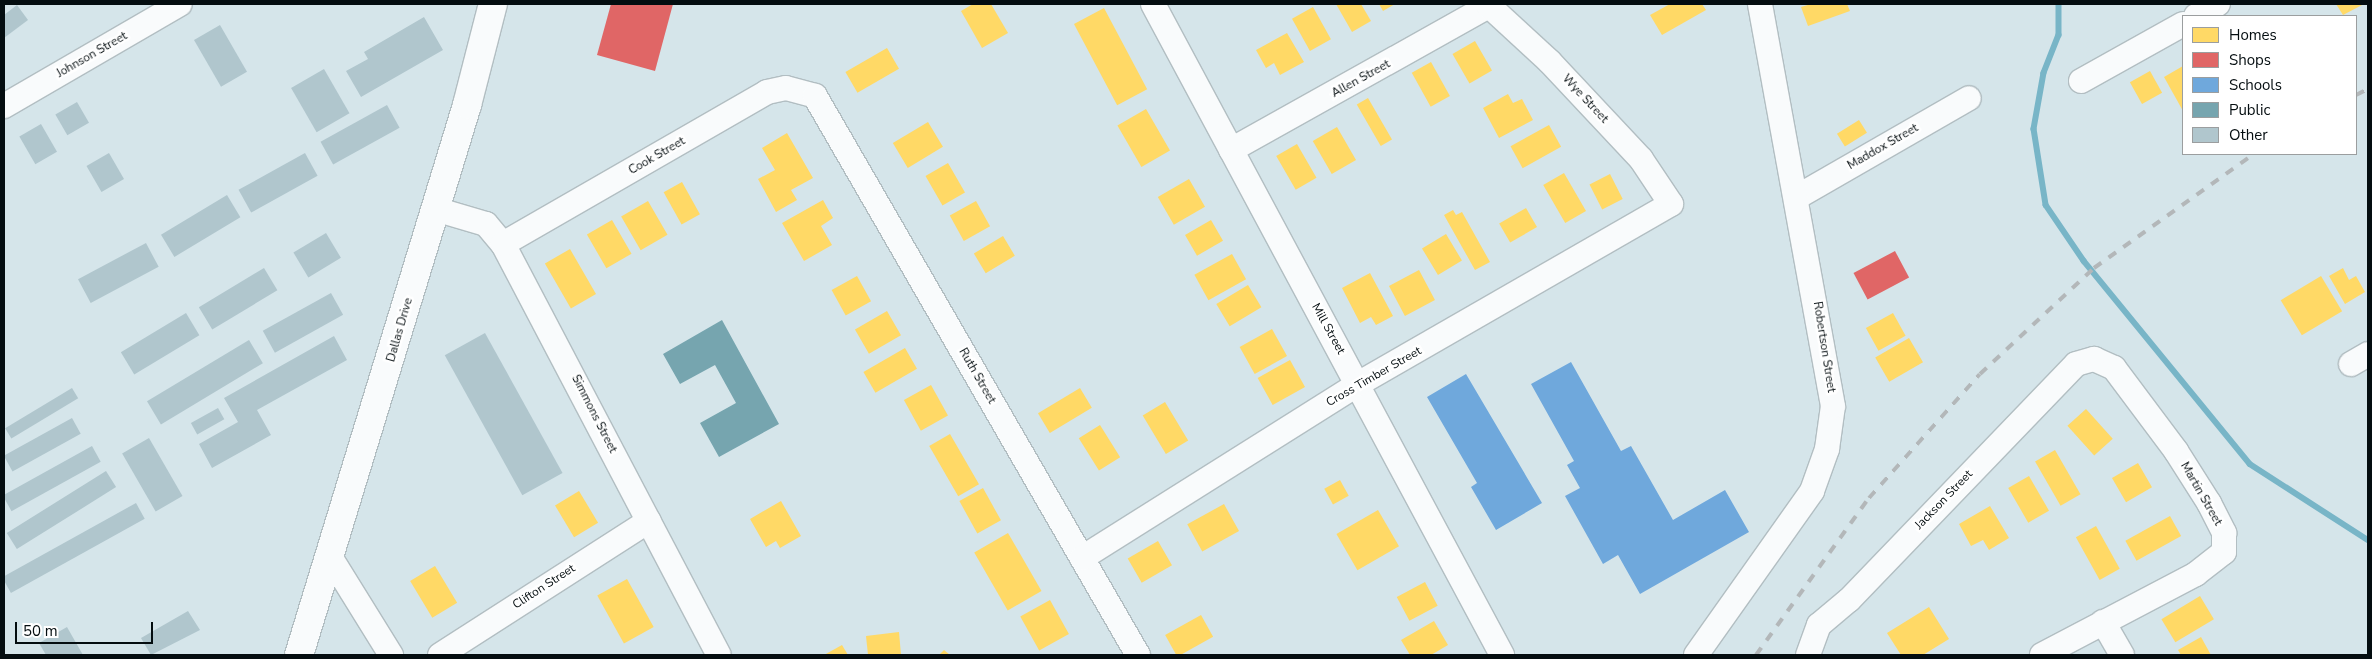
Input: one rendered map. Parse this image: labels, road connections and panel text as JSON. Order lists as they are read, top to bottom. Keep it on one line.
{"streets":{"main road":["Dallas Drive"],"street":["Johnson Street","Allen Street","Wye Street","Maddox Street","Cook Street","Mill Street","Robertson Street","Ruth Street","Cross Timber Street","Simmons Street","Martin Street","Jackson Street","Clifton Street"]},"crossings":[["Allen Street","Wye Street"],["Allen Street","Mill Street"],["Wye Street","Cross Timber Street"],["Maddox Street","Robertson Street"],["Cook Street","Ruth Street"],["Cook Street","Simmons Street"],["Mill Street","Cross Timber Street"],["Dallas Drive","Simmons Street"],["Ruth Street","Cross Timber Street"],["Simmons Street","Clifton Street"],["Martin Street","Jackson Street"]],"legend":["Homes","Shops","Schools","Public","Other"],"scale_bar":"50 m"}
